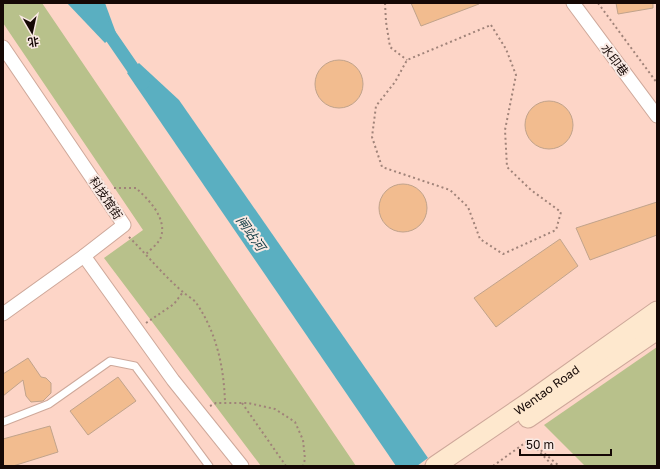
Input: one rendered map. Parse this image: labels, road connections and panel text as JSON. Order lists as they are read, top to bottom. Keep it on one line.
{"streets":{"main road":["Wentao Road"],"street":["水印巷","科技馆街"]},"water":["闸站河"],"scale_bar":"50 m","north":"bottom"}
